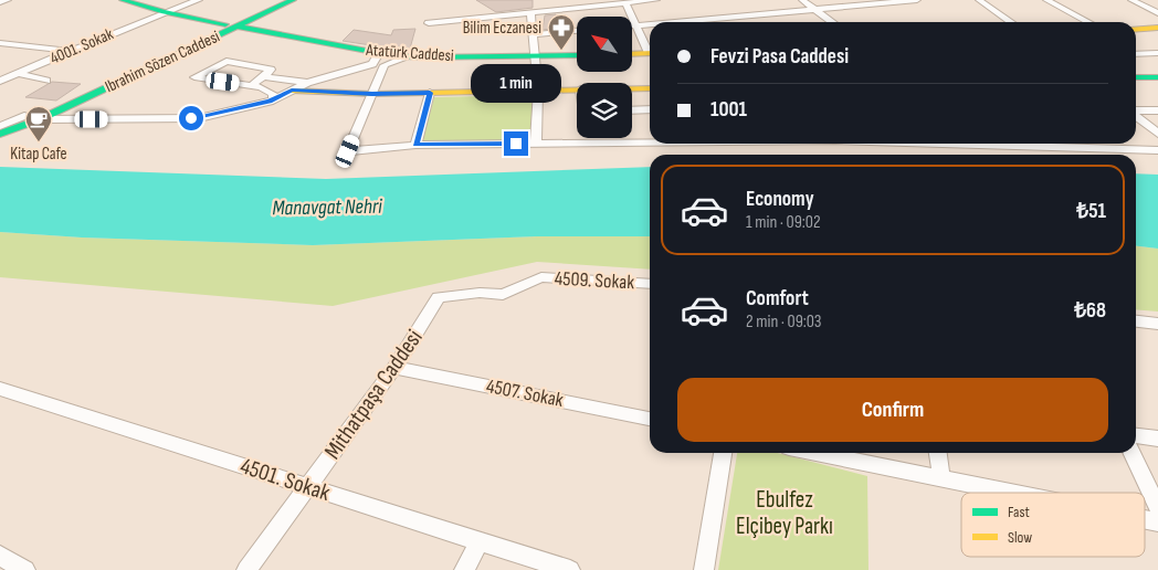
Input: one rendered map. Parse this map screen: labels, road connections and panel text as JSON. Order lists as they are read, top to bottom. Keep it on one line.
{"streets":{"street":["4001. Sokak","Atatürk Caddesi","Ibrahim Sözen Caddesi","4509. Sokak","4507. Sokak","Mithatpaşa Caddesi","4501. Sokak"]},"crossings":[["4001. Sokak","Atatürk Caddesi"],["Atatürk Caddesi","Ibrahim Sözen Caddesi"],["4509. Sokak","Mithatpaşa Caddesi"],["4507. Sokak","Mithatpaşa Caddesi"],["Mithatpaşa Caddesi","4501. Sokak"]],"water":["Manavgat Nehri"],"parks":["Ebulfez Elçibey Parkı"],"places":{"pharmacy":["Bilim Eczanesi"],"cafe":["Kitap Cafe"]},"legend":["Fast","Slow"],"north":"top left","page":{"banner":["Fevzi Pasa Caddesi","1001"],"bubble":"1 min","list":[{"name":"Economy","note":"1 min · 09:02","value":"₺51"},{"name":"Comfort","note":"2 min · 09:03","value":"₺68"}],"buttons":"Confirm"}}
